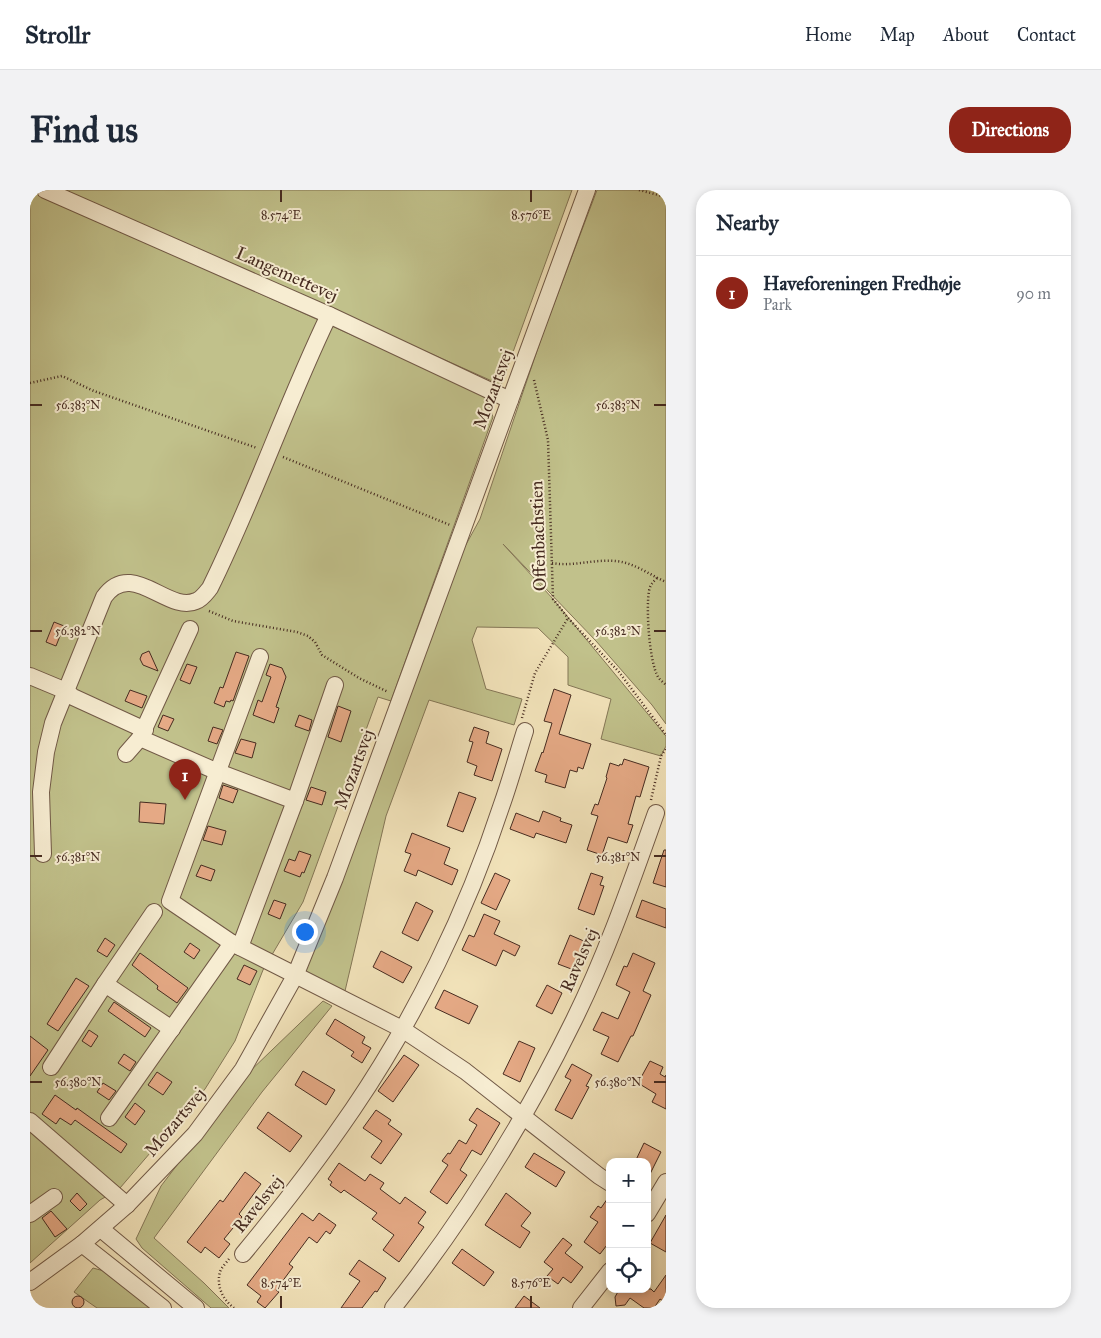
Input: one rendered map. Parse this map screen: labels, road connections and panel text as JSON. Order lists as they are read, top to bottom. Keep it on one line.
{"streets":{"street":["Langemettevej","Mozartsvej","Ravelsvej"],"path":["Offenbachstien"]},"crossings":[["Langemettevej","Mozartsvej"]],"page":{"header":"Strollr","nav":["Home","Map","About","Contact"],"buttons":"Directions","title":"Find us","heading":"Nearby","list":[{"mark":"1","name":"Haveforeningen Fredhøje","note":"Park","value":"90 m"}],"pins":"1","map_buttons":["+","−"]},"coordinates":["8.574°E","8.576°E","56.383°N","56.382°N","56.381°N","56.380°N"]}
